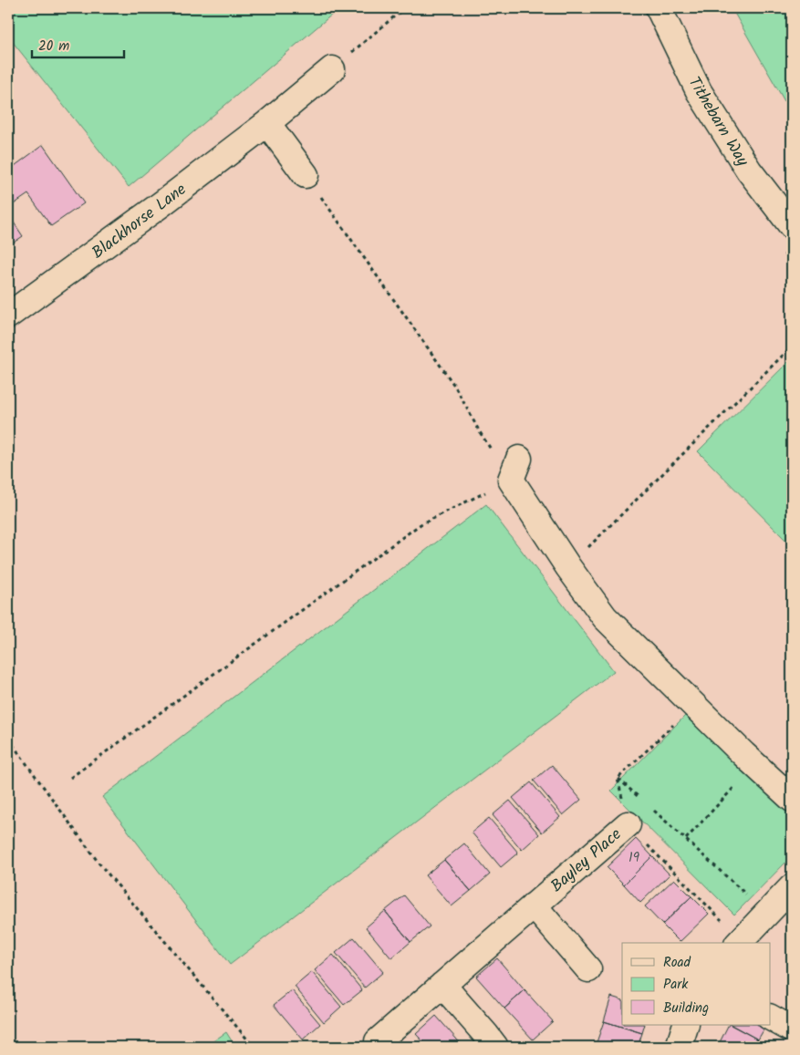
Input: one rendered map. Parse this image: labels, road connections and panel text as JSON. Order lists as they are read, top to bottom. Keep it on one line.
{"streets":{"street":["Tithebarn Way","Blackhorse Lane","Bayley Place"]},"house_numbers":["19"],"legend":["Road","Park","Building"],"scale_bar":"20 m"}
